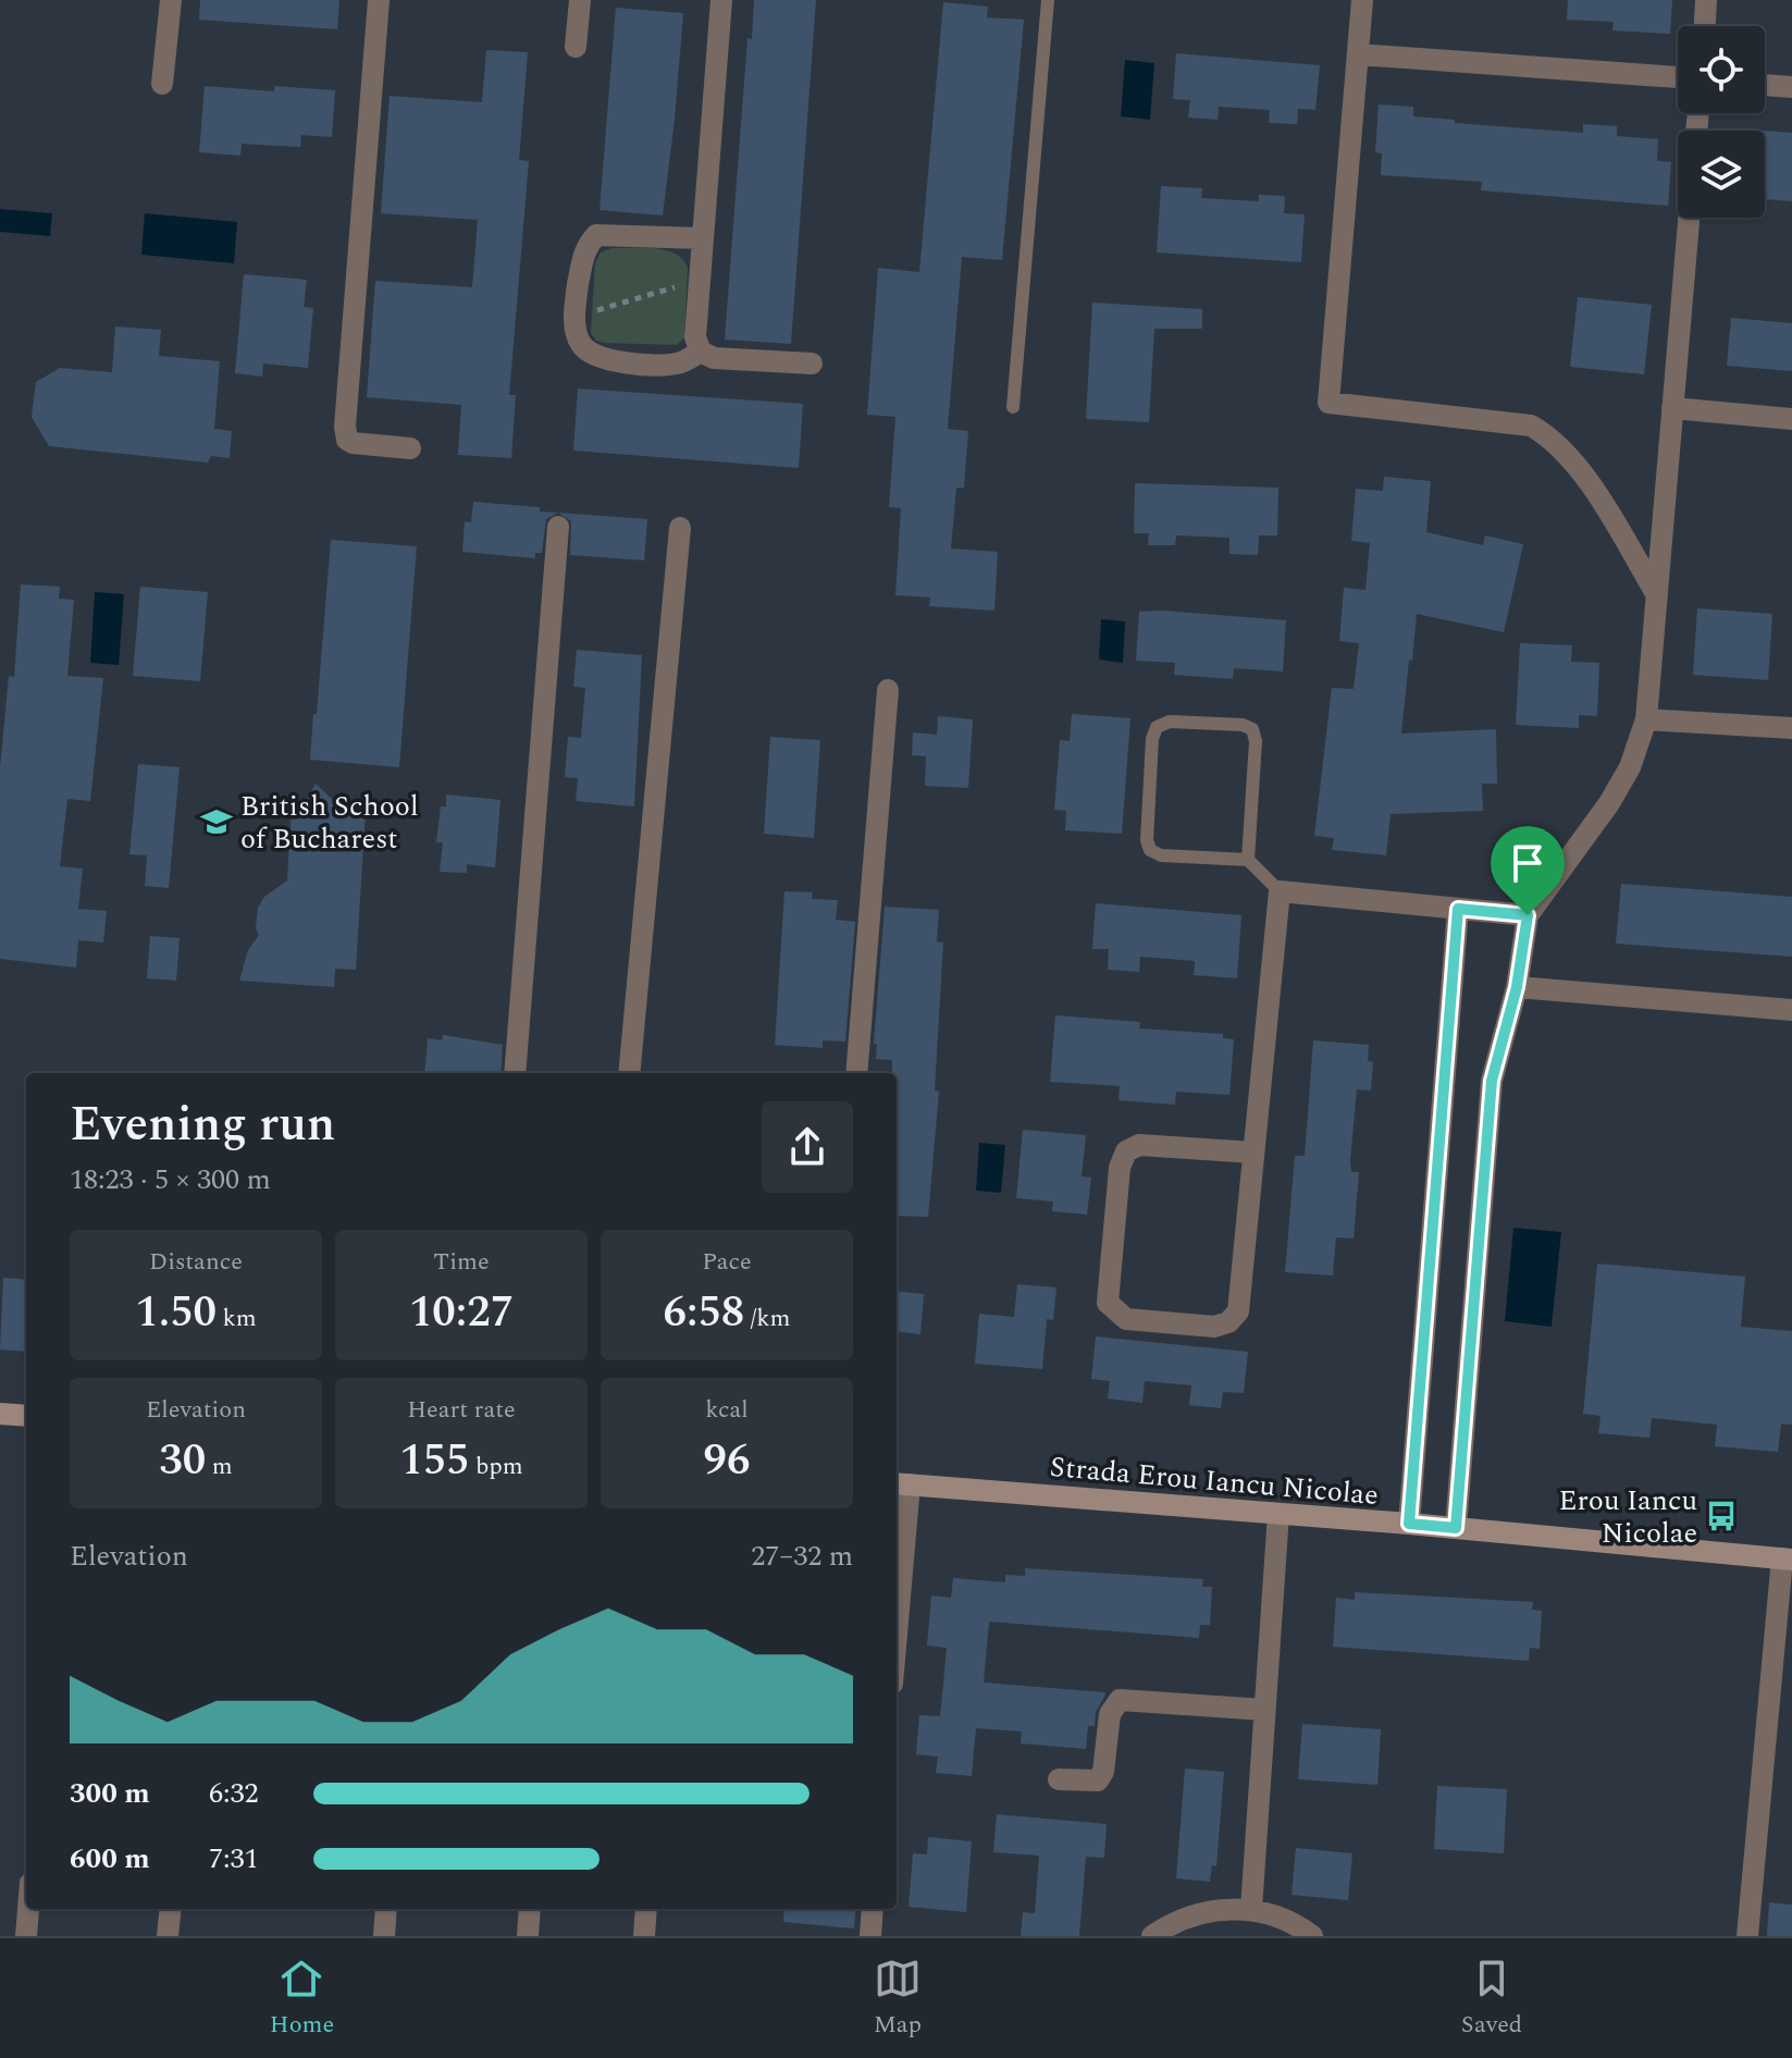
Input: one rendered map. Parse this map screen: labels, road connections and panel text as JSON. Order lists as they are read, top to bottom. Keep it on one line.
{"streets":{"street":["Strada Erou Iancu Nicolae"]},"places":{"school or university":["British School of Bucharest"],"bus stop":["Erou Iancu Nicolae"]},"page":{"heading":["Evening run","18:23 · 5 × 300 m"],"stats":[["Distance","1.50 km"],["Time","10:27"],["Pace","6:58 /km"],["Elevation","30 m"],["Heart rate","155 bpm"],["kcal","96"]],"chart":["Elevation","27–32 m"],"list":[{"name":"300 m","note":"6:32"},{"name":"600 m","note":"7:31"}],"tabs":["Home","Map","Saved"]}}
